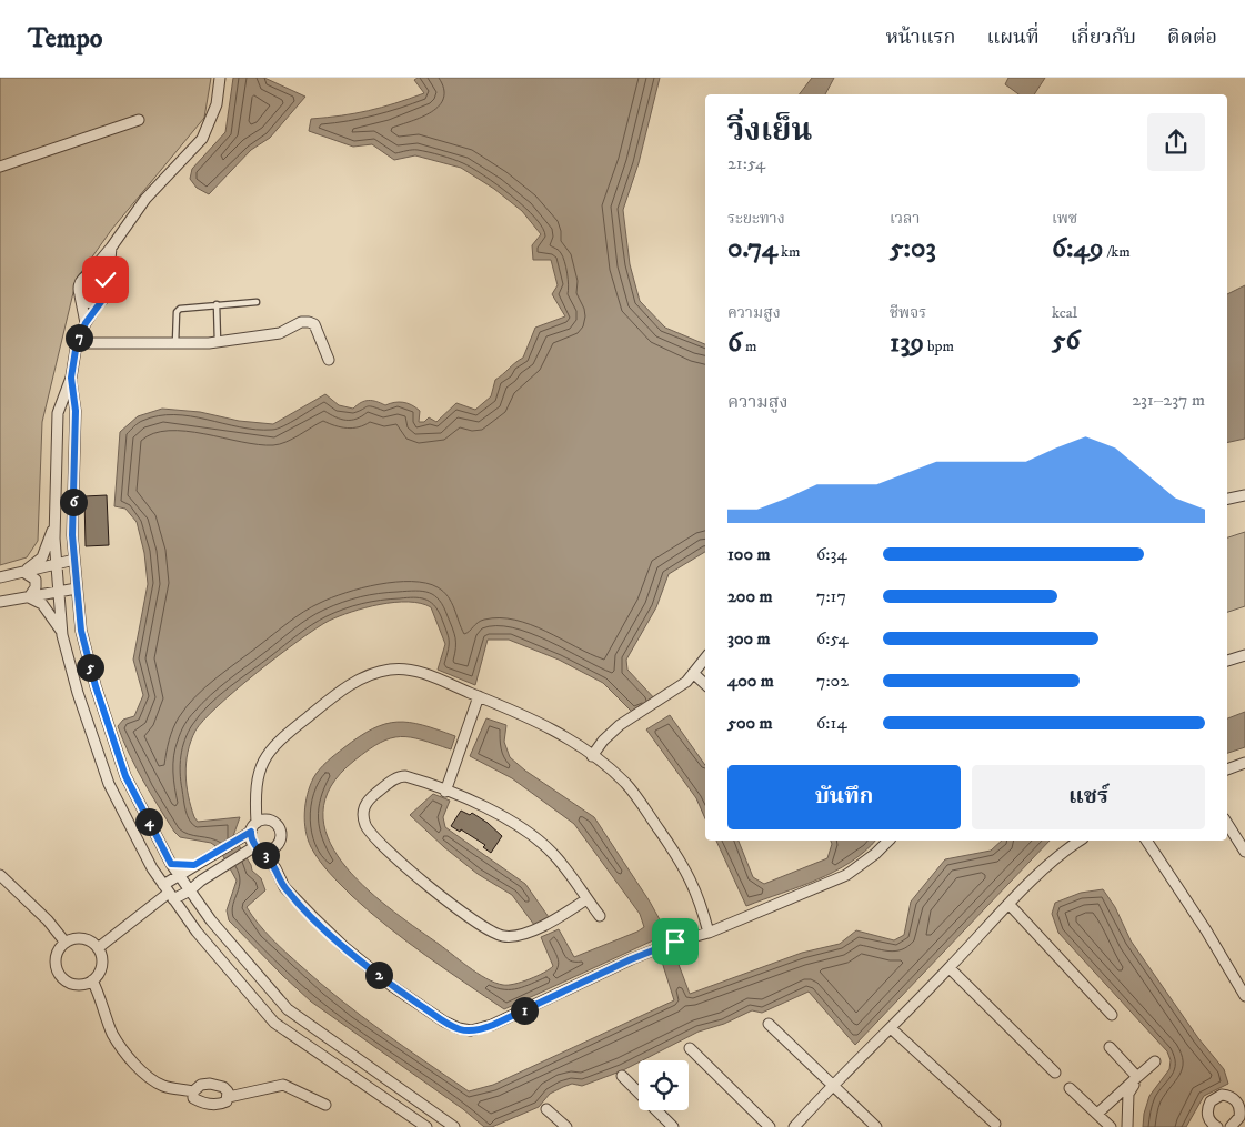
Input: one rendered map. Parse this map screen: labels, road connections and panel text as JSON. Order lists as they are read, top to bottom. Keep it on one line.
{"page":{"header":"Tempo","nav":["หน้าแรก","แผนที่","เกี่ยวกับ","ติดต่อ"],"heading":["วิ่งเย็น","21:54"],"stats":[["ระยะทาง","0.74 km"],["เวลา","5:03"],["เพซ","6:49 /km"],["ความสูง","6 m"],["ชีพจร","139 bpm"],["kcal","56"]],"pins":["7","6","5","4","3","2","1"],"chart":["ความสูง","231–237 m"],"list":[{"name":"100 m","note":"6:34"},{"name":"200 m","note":"7:17"},{"name":"300 m","note":"6:54"},{"name":"400 m","note":"7:02"},{"name":"500 m","note":"6:14"}],"buttons":["บันทึก","แชร์"]}}
